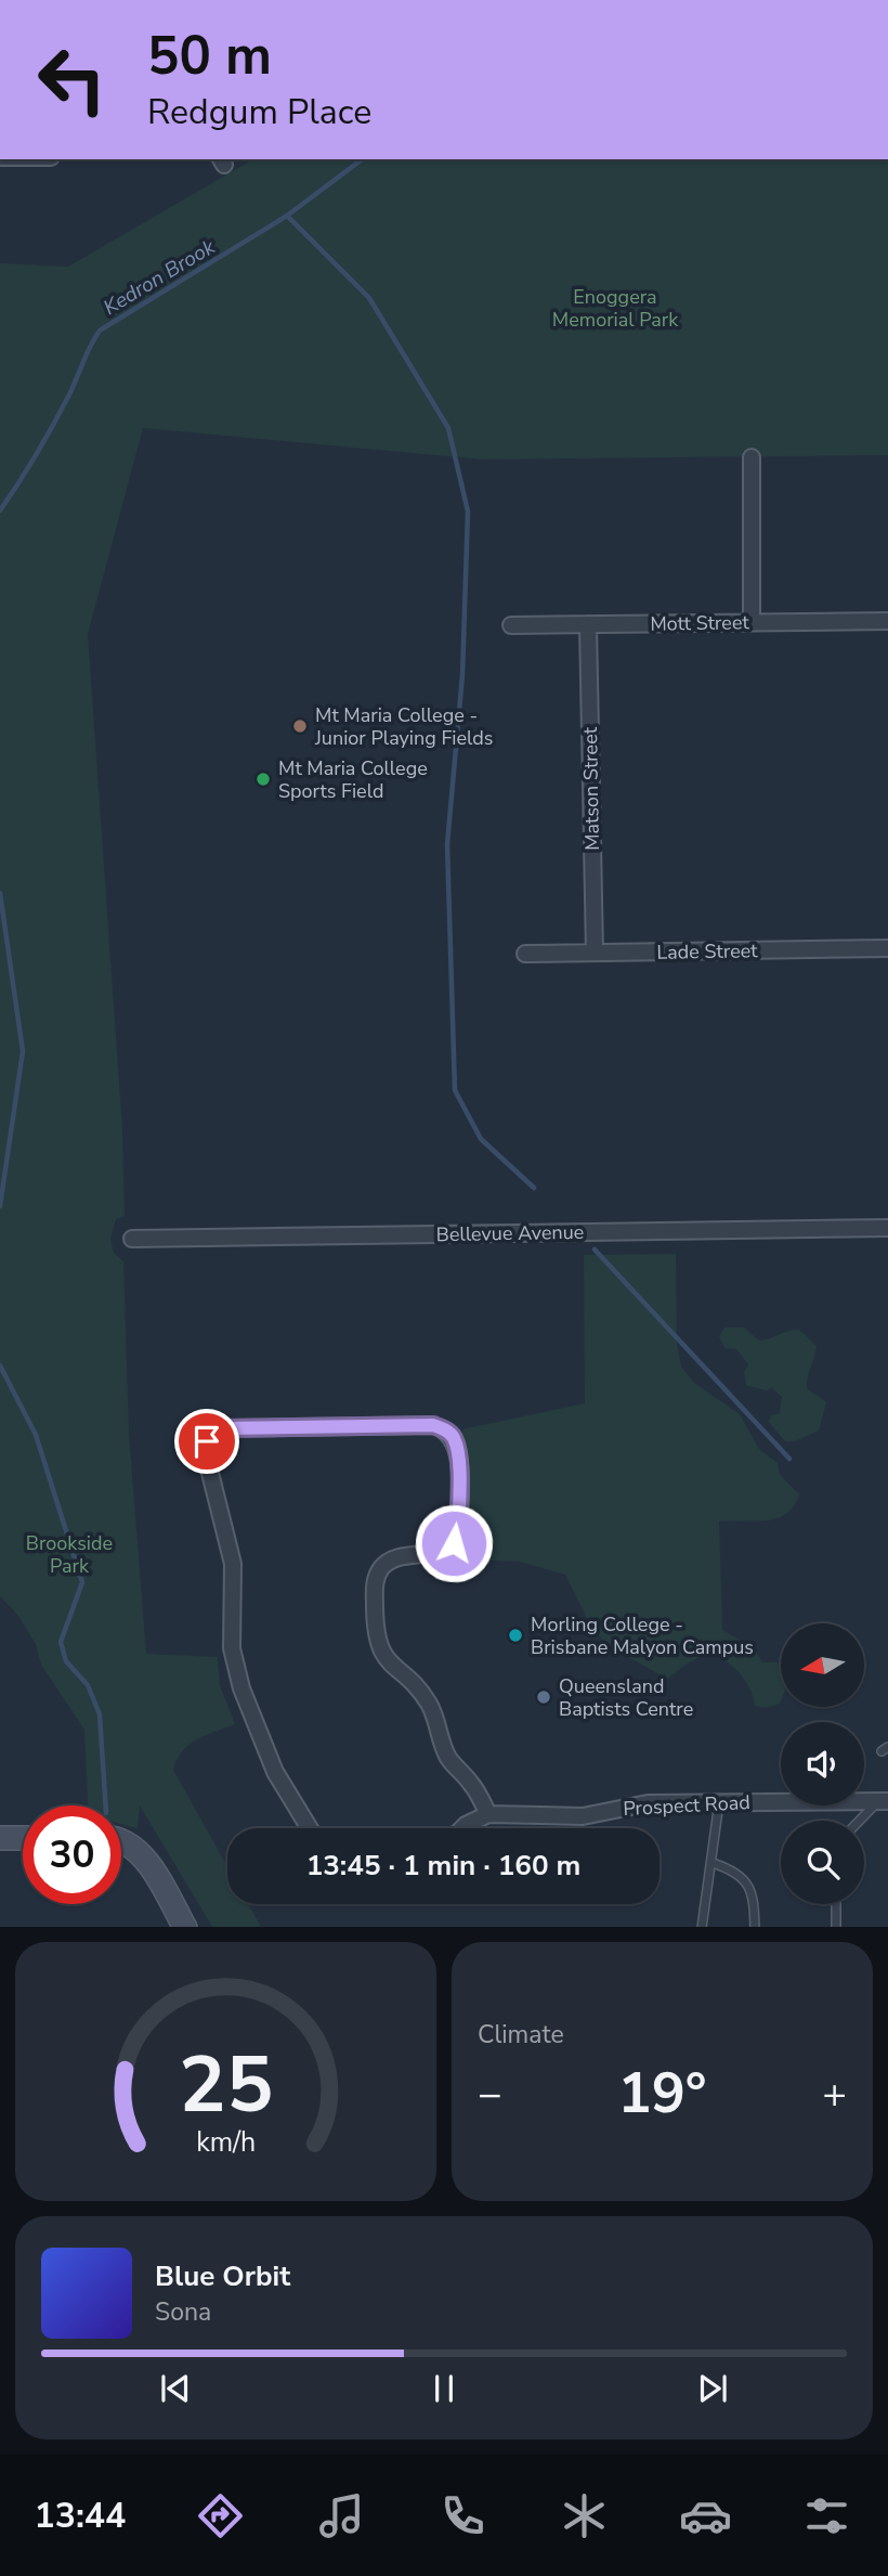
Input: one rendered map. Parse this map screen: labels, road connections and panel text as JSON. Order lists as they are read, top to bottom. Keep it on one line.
{"streets":{"street":["Mott Street","Matson Street","Lade Street","Bellevue Avenue","Prospect Road"]},"crossings":[["Mott Street","Matson Street"],["Matson Street","Lade Street"]],"water":["Kedron Brook"],"parks":["Enoggera Memorial Park","Brookside Park"],"places":["Mt Maria College - Junior Playing Fields","Mt Maria College Sports Field","Morling College - Brisbane Malyon Campus","Queensland Baptists Centre"],"north":"left","page":{"turn":["50 m","Redgum Place"],"limit":"30","trip":"13:45 · 1 min · 160 m","tile":"Climate","heat":["−","19°","+"],"song":["Blue Orbit","Sona"],"tabs":"13:44","gauge":["25","km/h"]}}
